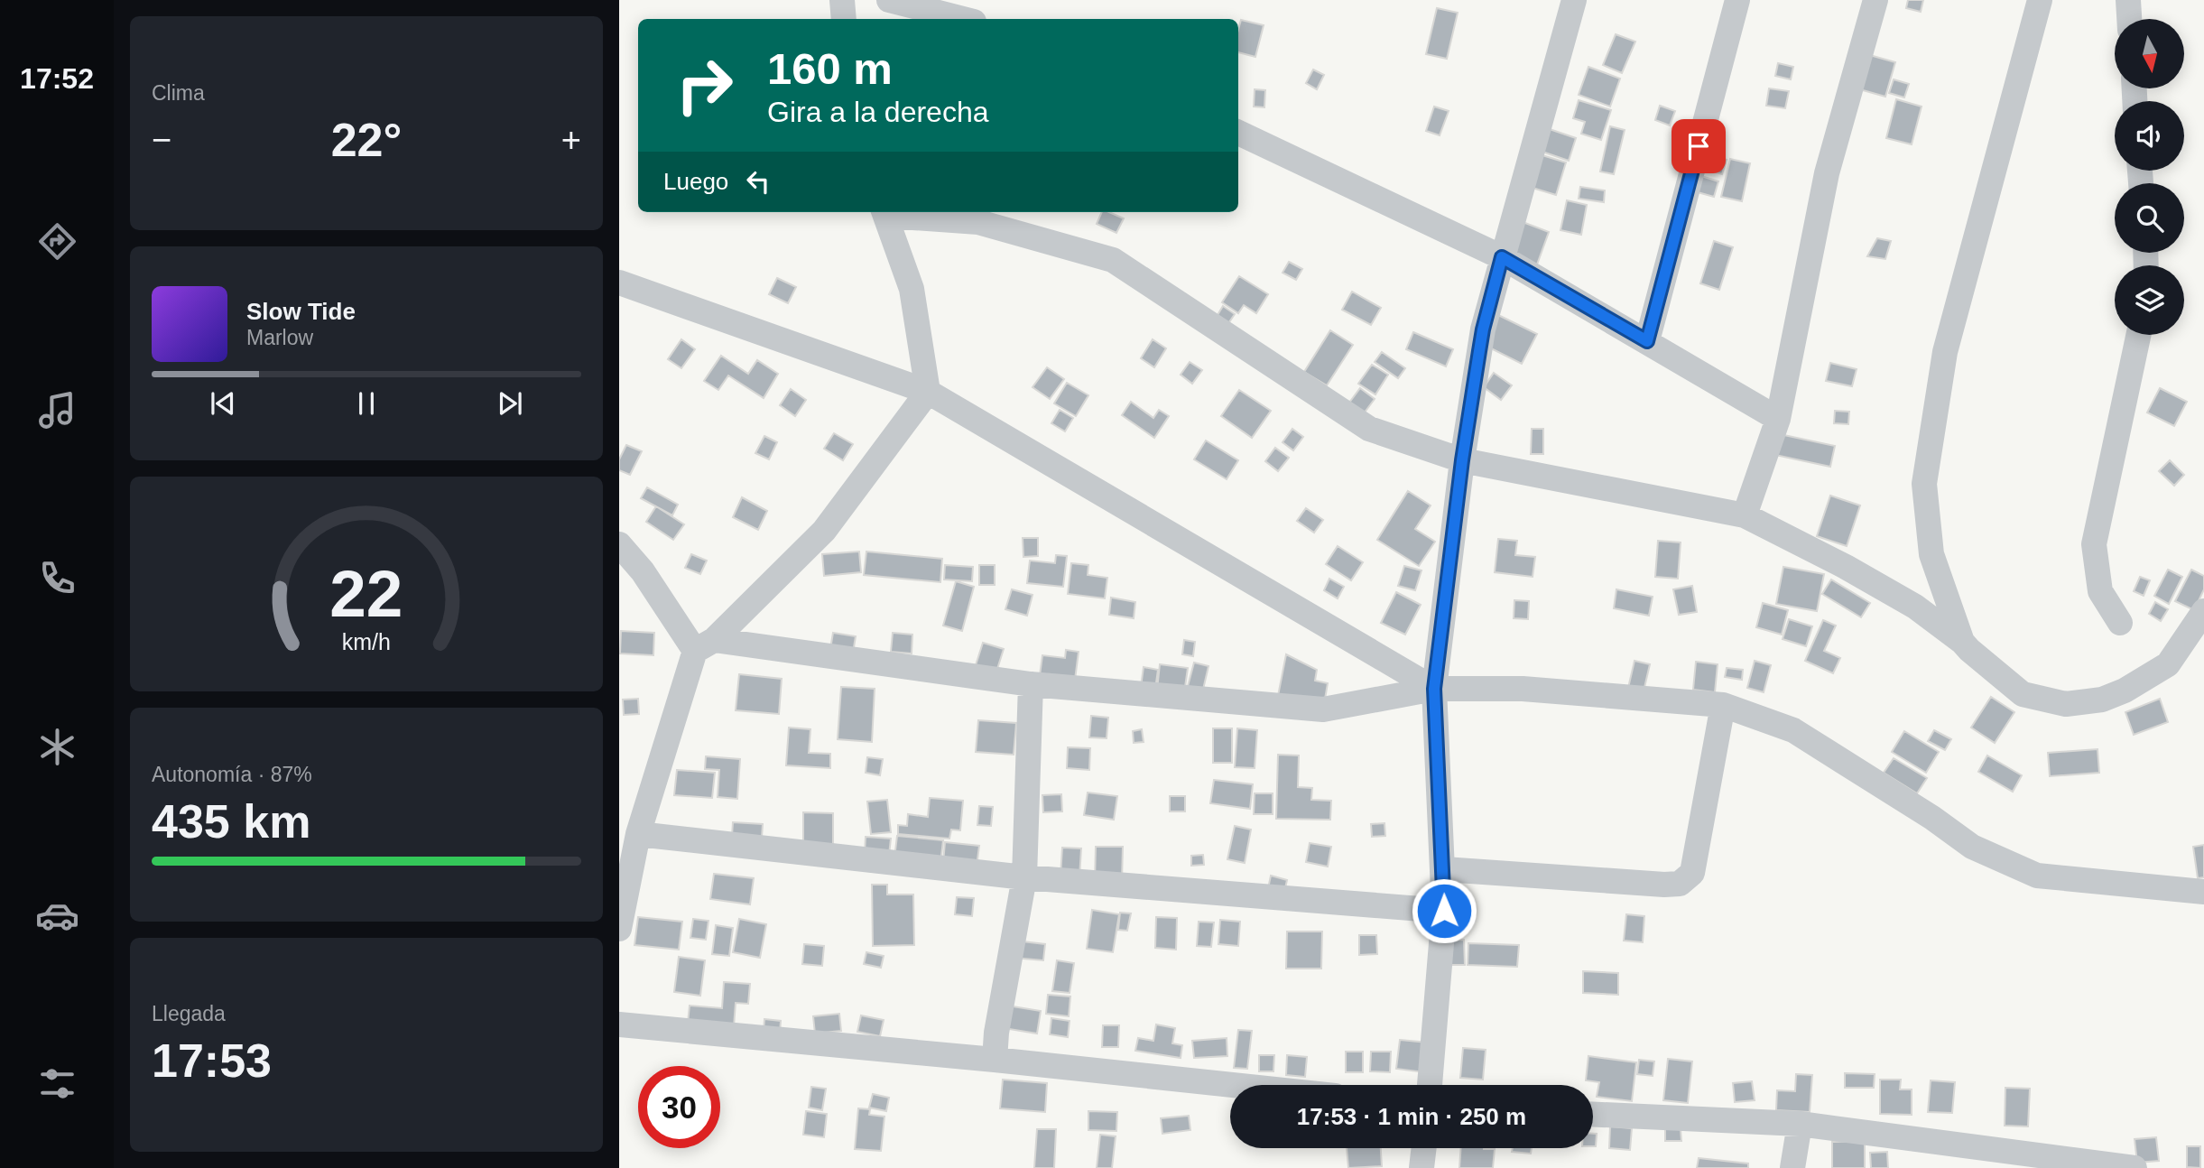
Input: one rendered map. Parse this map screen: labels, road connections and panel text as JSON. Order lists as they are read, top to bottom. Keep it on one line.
{"north":"bottom","page":{"tabs":"17:52","tile":["Clima",["Autonomía · 87%","435 km"],["Llegada","17:53"]],"turn":["160 m","Gira a la derecha"],"heat":["−","22°","+"],"then":"Luego","song":["Slow Tide","Marlow"],"limit":"30","trip":"17:53 · 1 min · 250 m","gauge":["22","km/h"]}}
